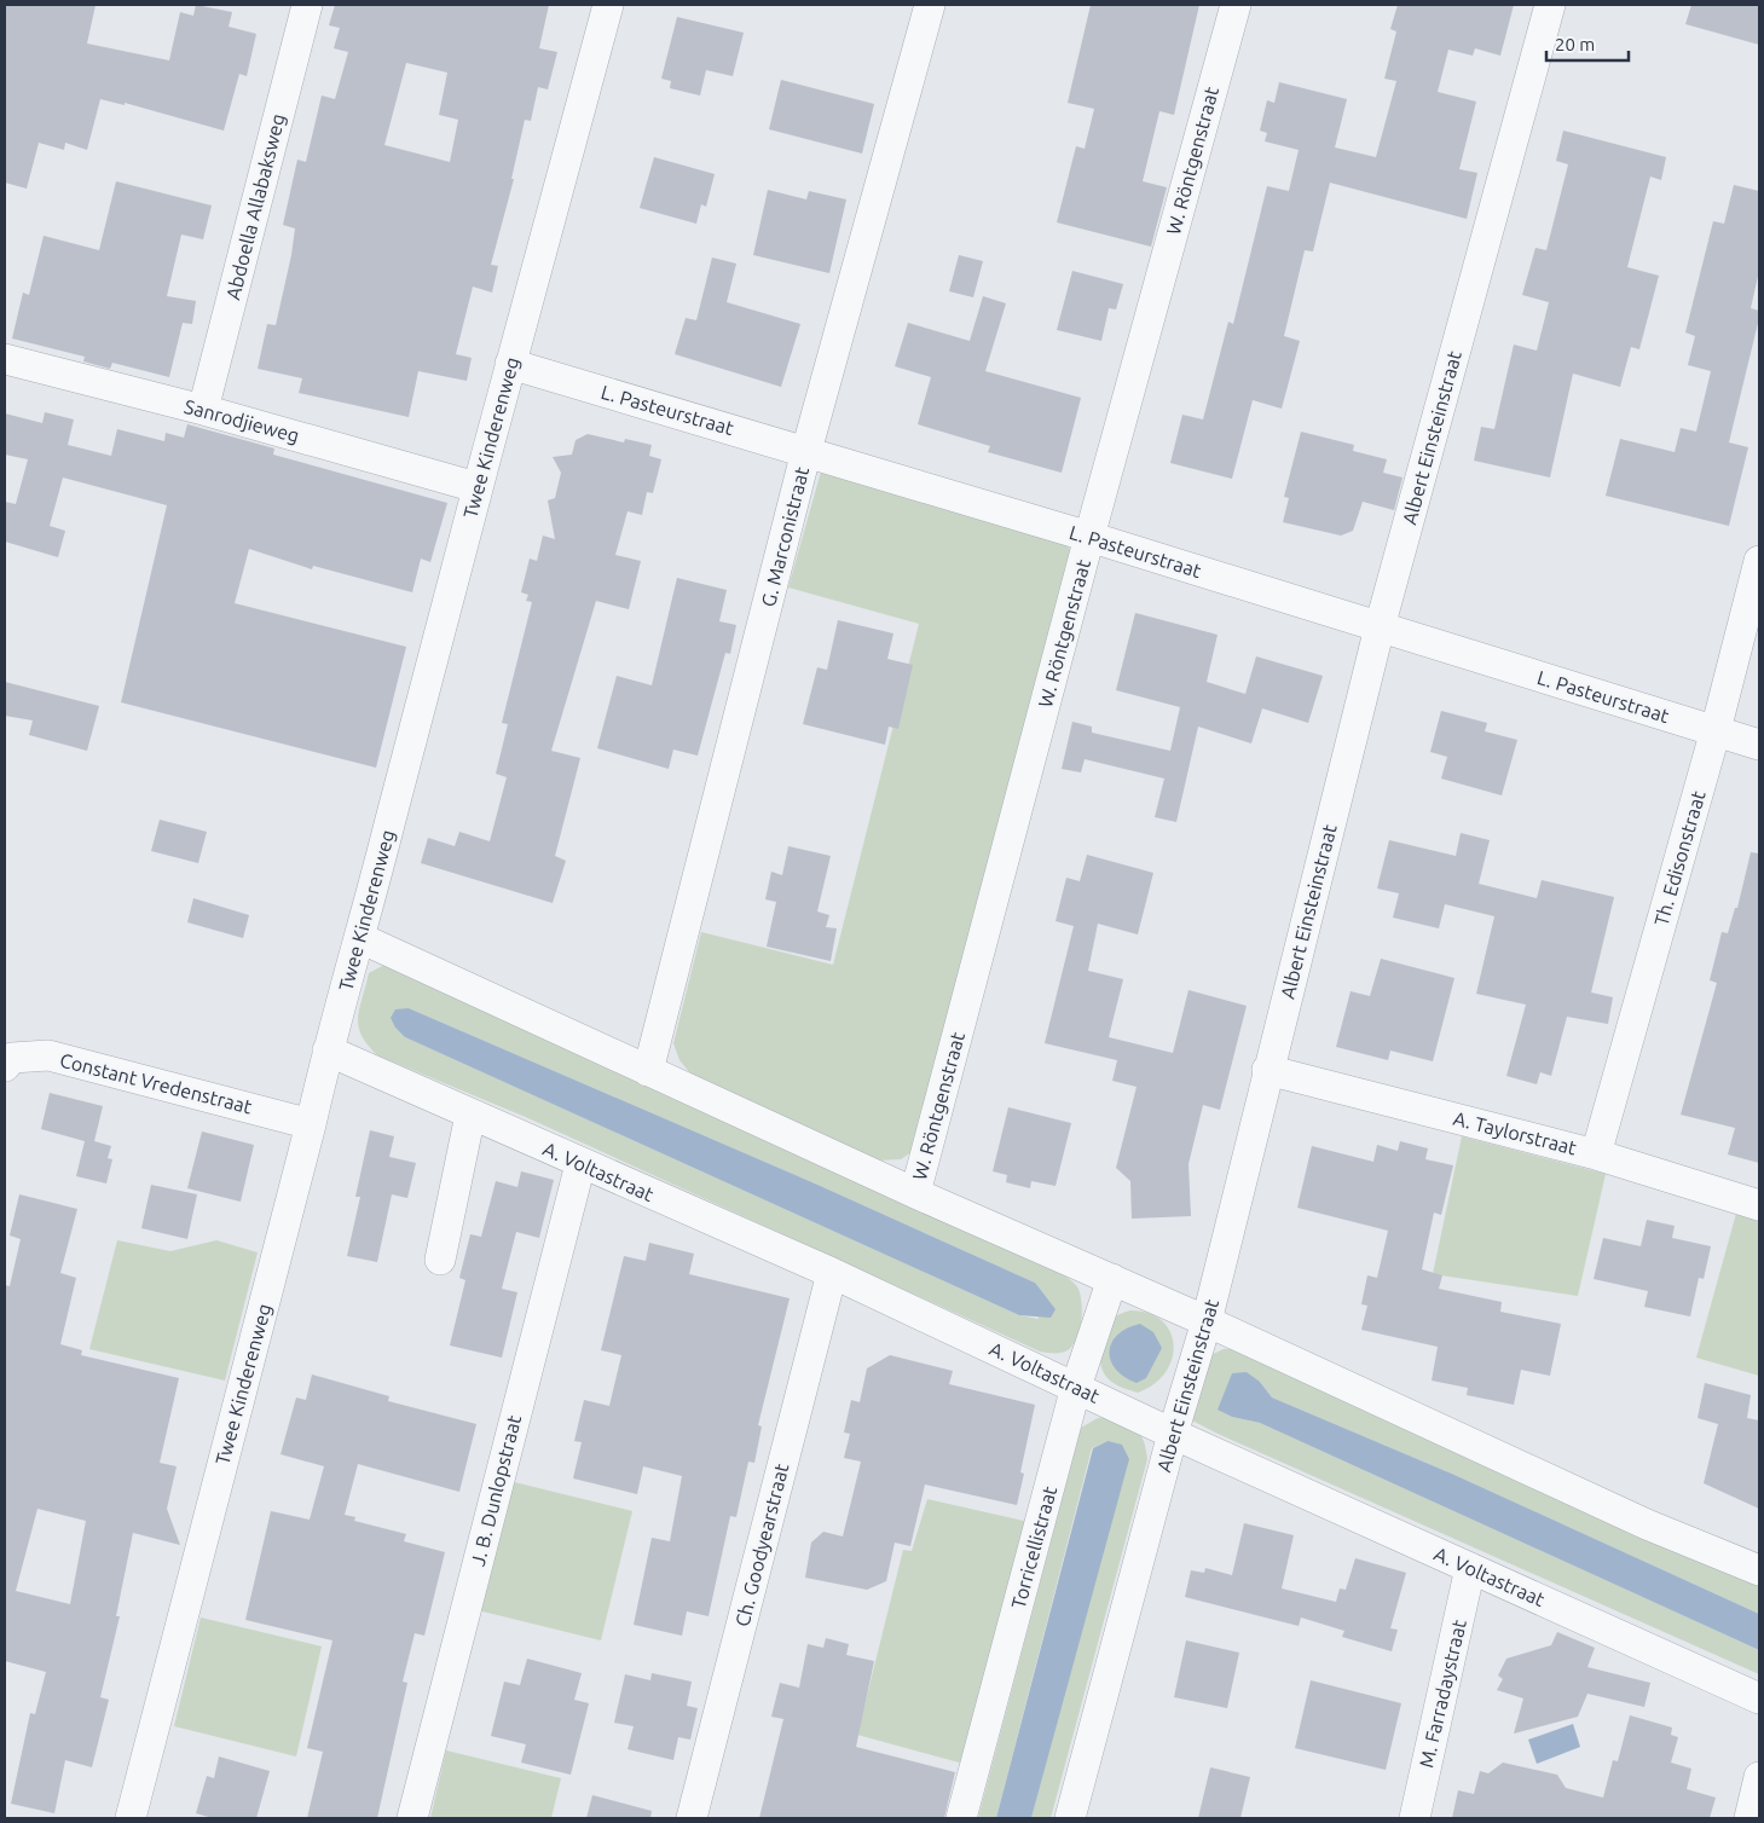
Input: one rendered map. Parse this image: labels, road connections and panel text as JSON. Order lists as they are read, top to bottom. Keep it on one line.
{"streets":{"street":["W. Röntgenstraat","Abdoella Allabaksweg","L. Pasteurstraat","Sanrodjieweg","Twee Kinderenweg","Albert Einsteinstraat","G. Marconistraat","Th. Edisonstraat","Constant Vredenstraat","A. Taylorstraat","A. Voltastraat","J. B. Dunlopstraat","Ch. Goodyearstraat","Torricellistraat","M. Farradaystraat"]},"crossings":[["W. Röntgenstraat","L. Pasteurstraat"],["Abdoella Allabaksweg","Sanrodjieweg"],["L. Pasteurstraat","Twee Kinderenweg"],["L. Pasteurstraat","Albert Einsteinstraat"],["L. Pasteurstraat","G. Marconistraat"],["L. Pasteurstraat","Th. Edisonstraat"],["Sanrodjieweg","Twee Kinderenweg"],["Twee Kinderenweg","Constant Vredenstraat"],["Twee Kinderenweg","A. Voltastraat"],["Albert Einsteinstraat","A. Taylorstraat"],["Albert Einsteinstraat","A. Voltastraat"],["Th. Edisonstraat","A. Taylorstraat"],["A. Voltastraat","J. B. Dunlopstraat"],["A. Voltastraat","Ch. Goodyearstraat"],["A. Voltastraat","Torricellistraat"],["A. Voltastraat","M. Farradaystraat"]],"scale_bar":"20 m"}
